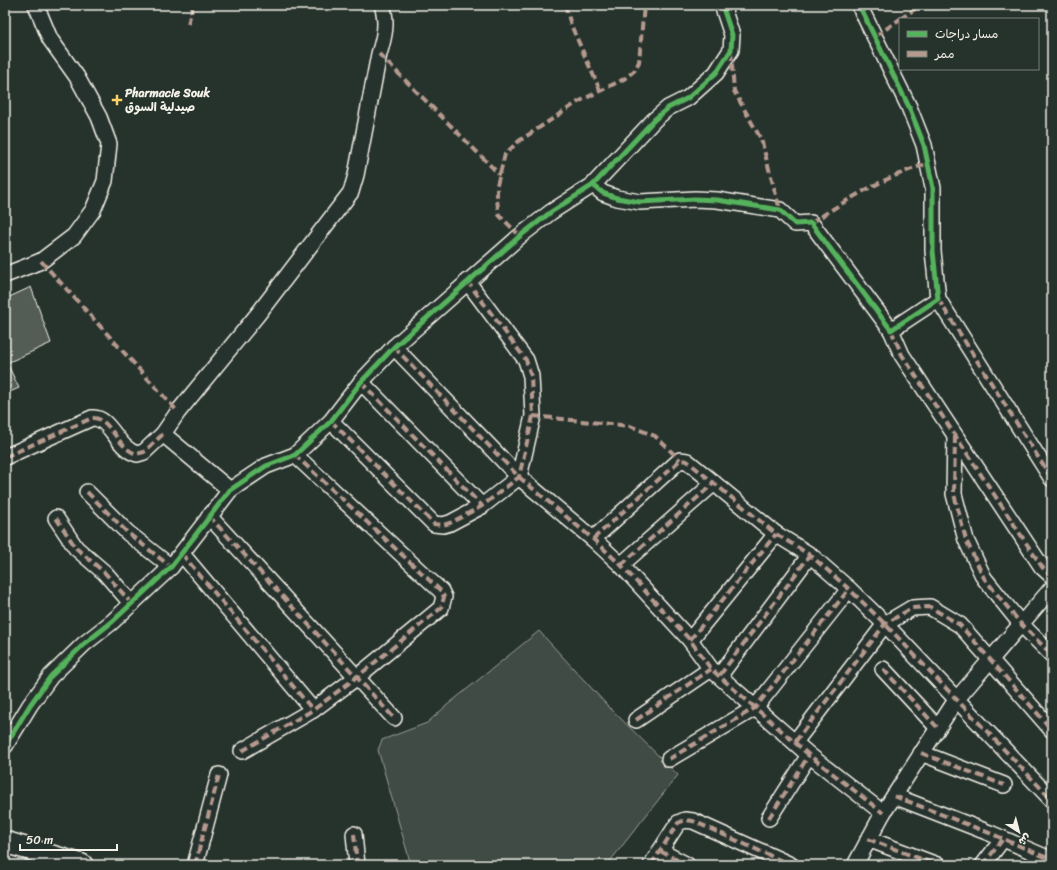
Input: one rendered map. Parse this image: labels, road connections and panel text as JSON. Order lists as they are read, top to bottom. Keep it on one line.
{"places":{"health":["Pharmacie Souk صيدلية السوق"]},"legend":["مسار دراجات","ممر"],"scale_bar":"50 m","north":"bottom right"}
